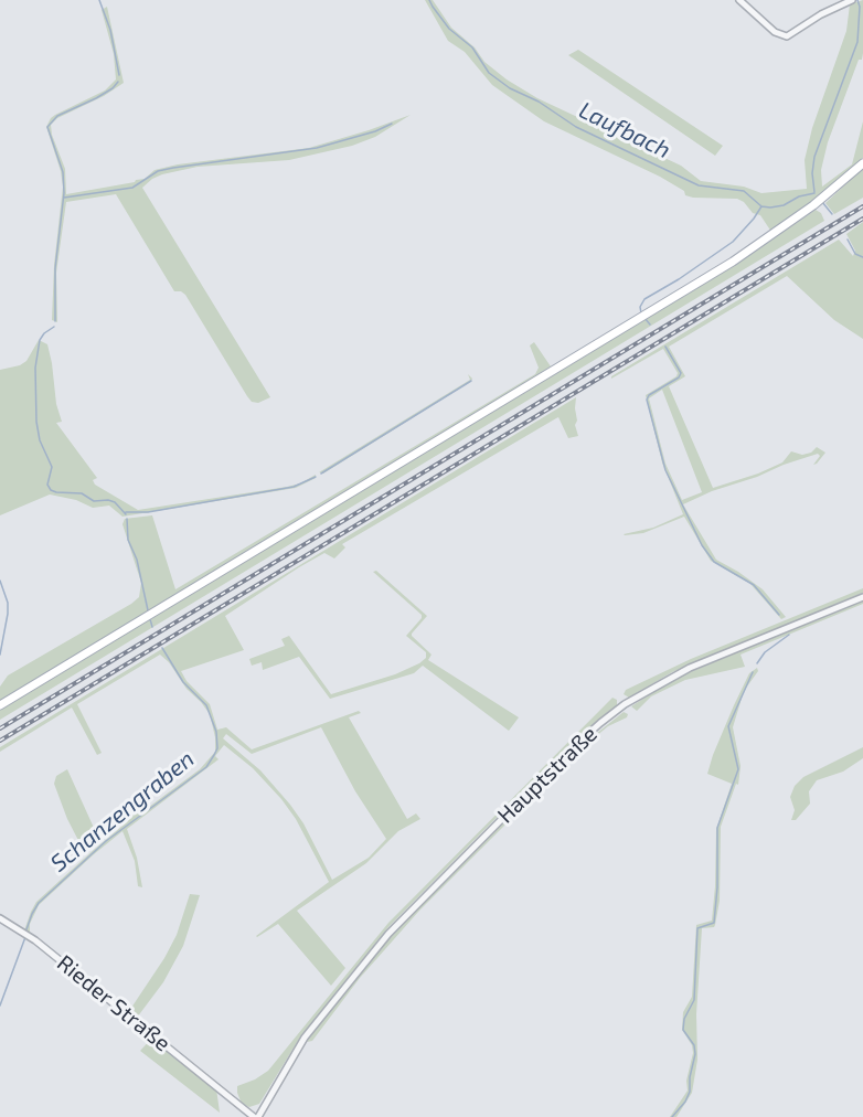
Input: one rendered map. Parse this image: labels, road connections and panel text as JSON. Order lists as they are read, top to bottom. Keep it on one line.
{"streets":{"street":["Hauptstraße","Rieder Straße"]},"crossings":[["Hauptstraße","Rieder Straße"]],"water":["Laufbach","Schanzengraben"]}
